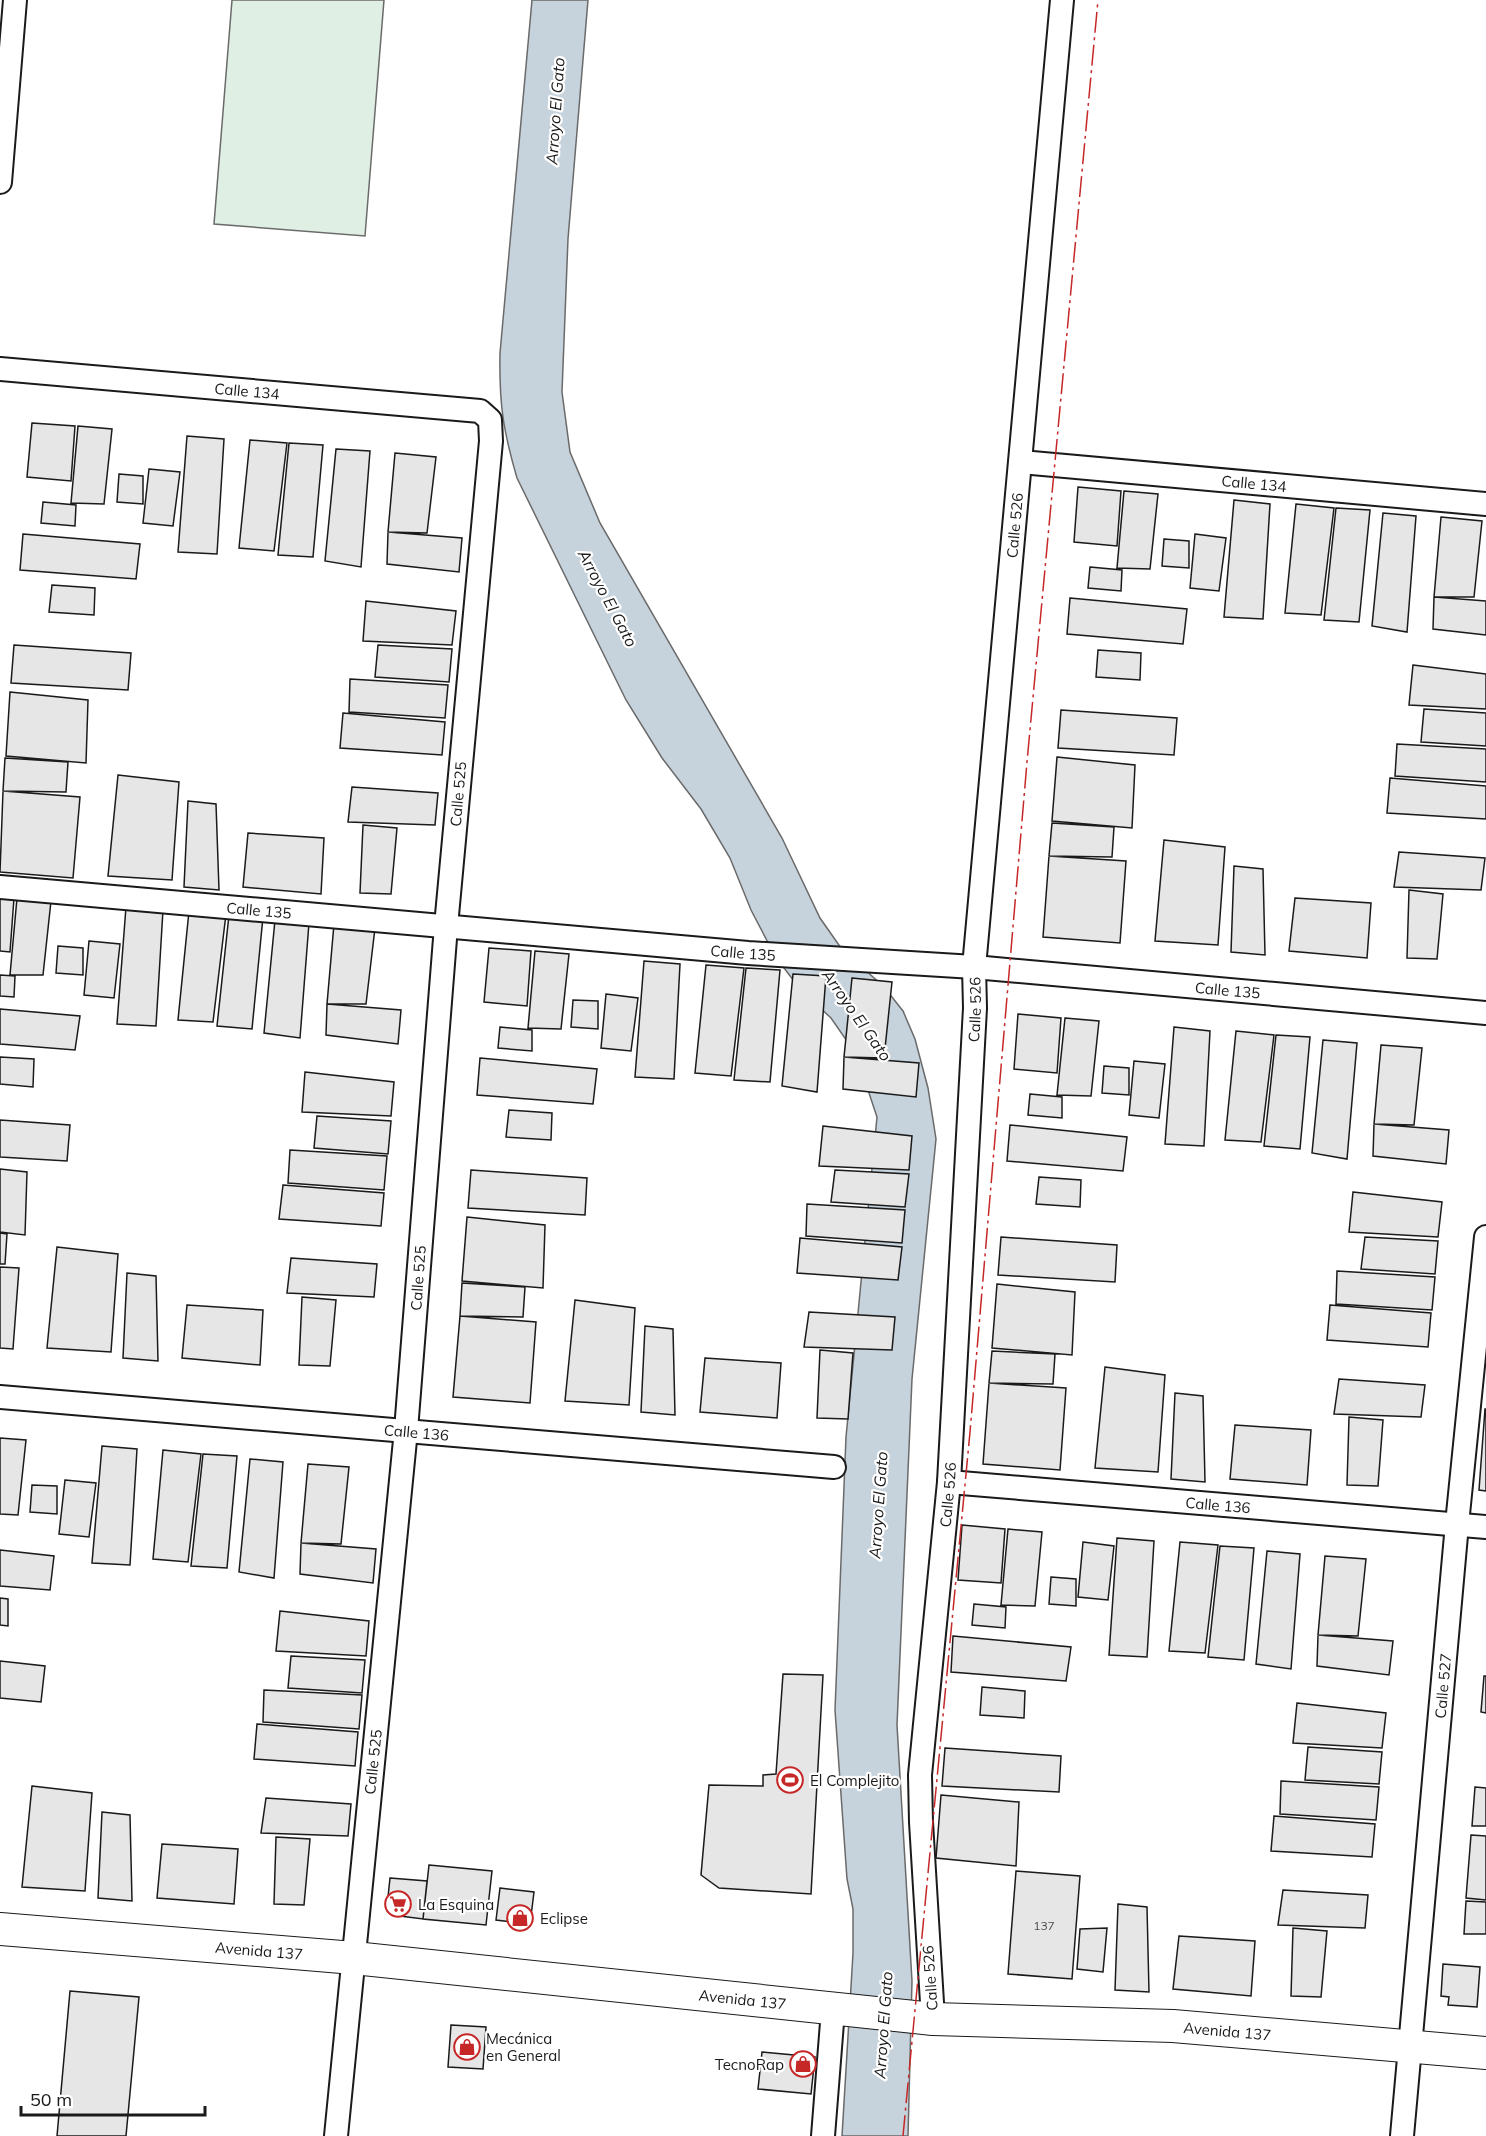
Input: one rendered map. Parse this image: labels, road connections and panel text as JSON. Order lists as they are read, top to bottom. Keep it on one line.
{"streets":{"street":["Calle 134","Calle 526","Calle 525","Calle 135","Calle 136","Calle 527","Avenida 137"]},"crossings":[["Calle 134","Calle 526"],["Calle 134","Calle 525"],["Calle 526","Calle 135"],["Calle 526","Calle 136"],["Calle 526","Avenida 137"],["Calle 525","Calle 135"],["Calle 525","Calle 136"],["Calle 525","Avenida 137"],["Calle 136","Calle 527"],["Calle 527","Avenida 137"]],"water":["Arroyo El Gato"],"places":{"sports":["El Complejito"],"supermarket":["La Esquina"],"shop":["Eclipse","Mecánica en General","TecnoRap"]},"house_numbers":["137"],"scale_bar":"50 m"}
